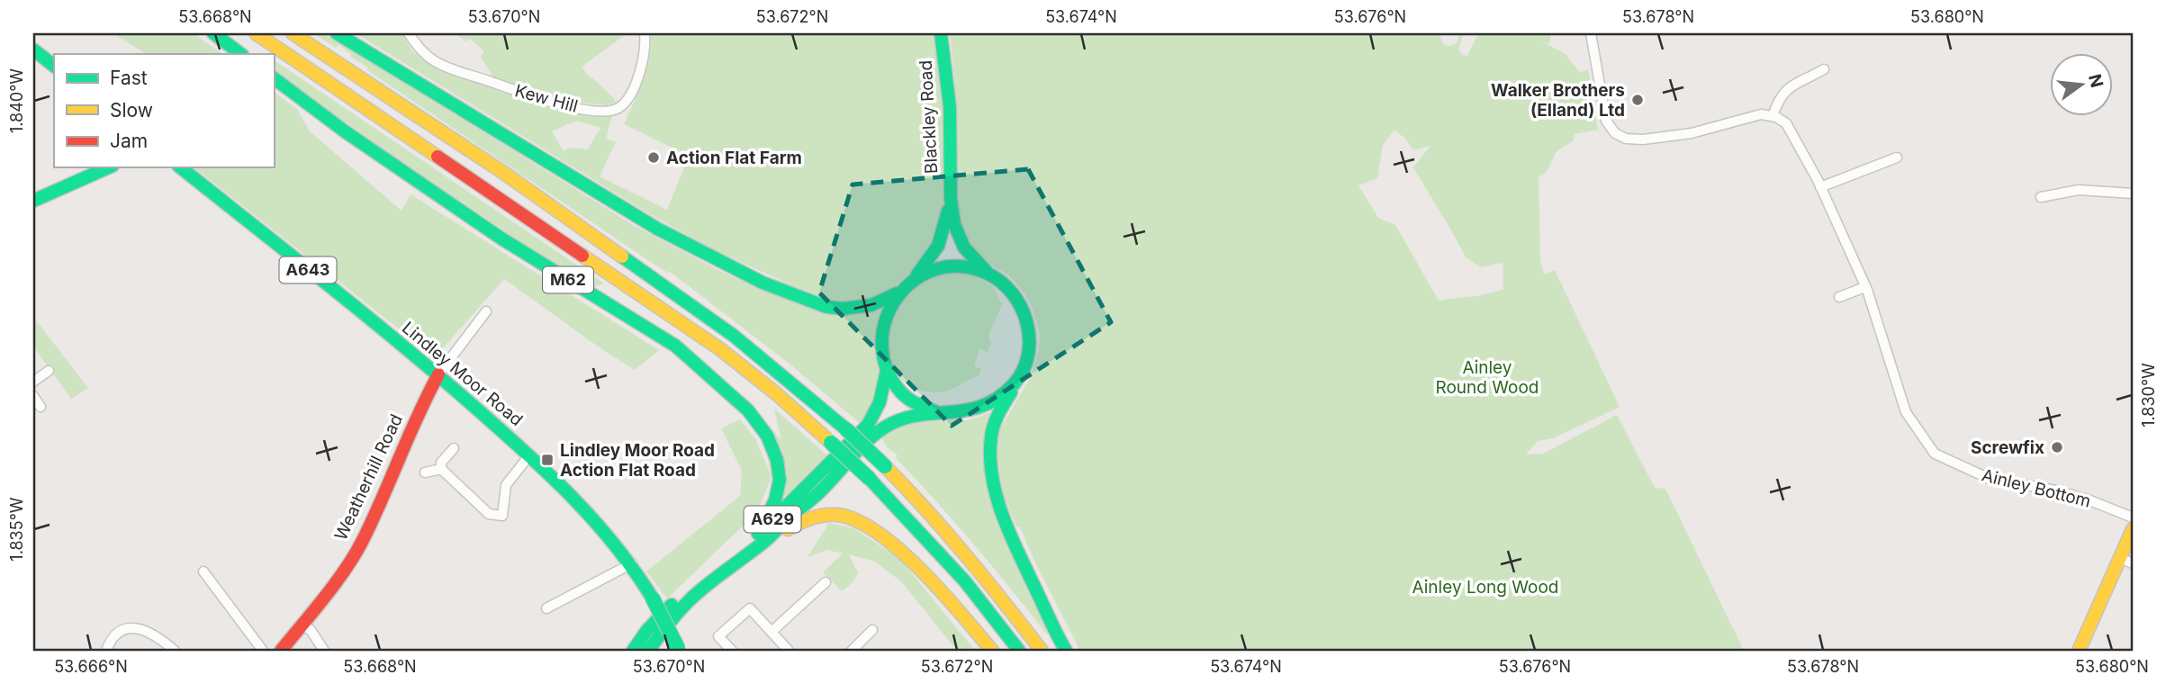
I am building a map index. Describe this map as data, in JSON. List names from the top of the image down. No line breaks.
{"streets":{"main road":["Blackley Road","A643","M62","Lindley Moor Road","Weatherhill Road","A629"],"street":["Kew Hill","Ainley Bottom"]},"crossings":[["Blackley Road","A629"],["M62","A629"],["Lindley Moor Road","Weatherhill Road"]],"parks":["Ainley Round Wood","Ainley Long Wood"],"places":{"other":["Walker Brothers (Elland) Ltd","Action Flat Farm","Screwfix"],"transit":["Lindley Moor Road Action Flat Road"]},"legend":["Fast","Slow","Jam"],"north":"right","coordinates":["53.668°N","53.670°N","53.672°N","53.674°N","53.676°N","53.678°N","53.680°N","1.840°W","1.830°W","1.835°W","53.666°N"]}
